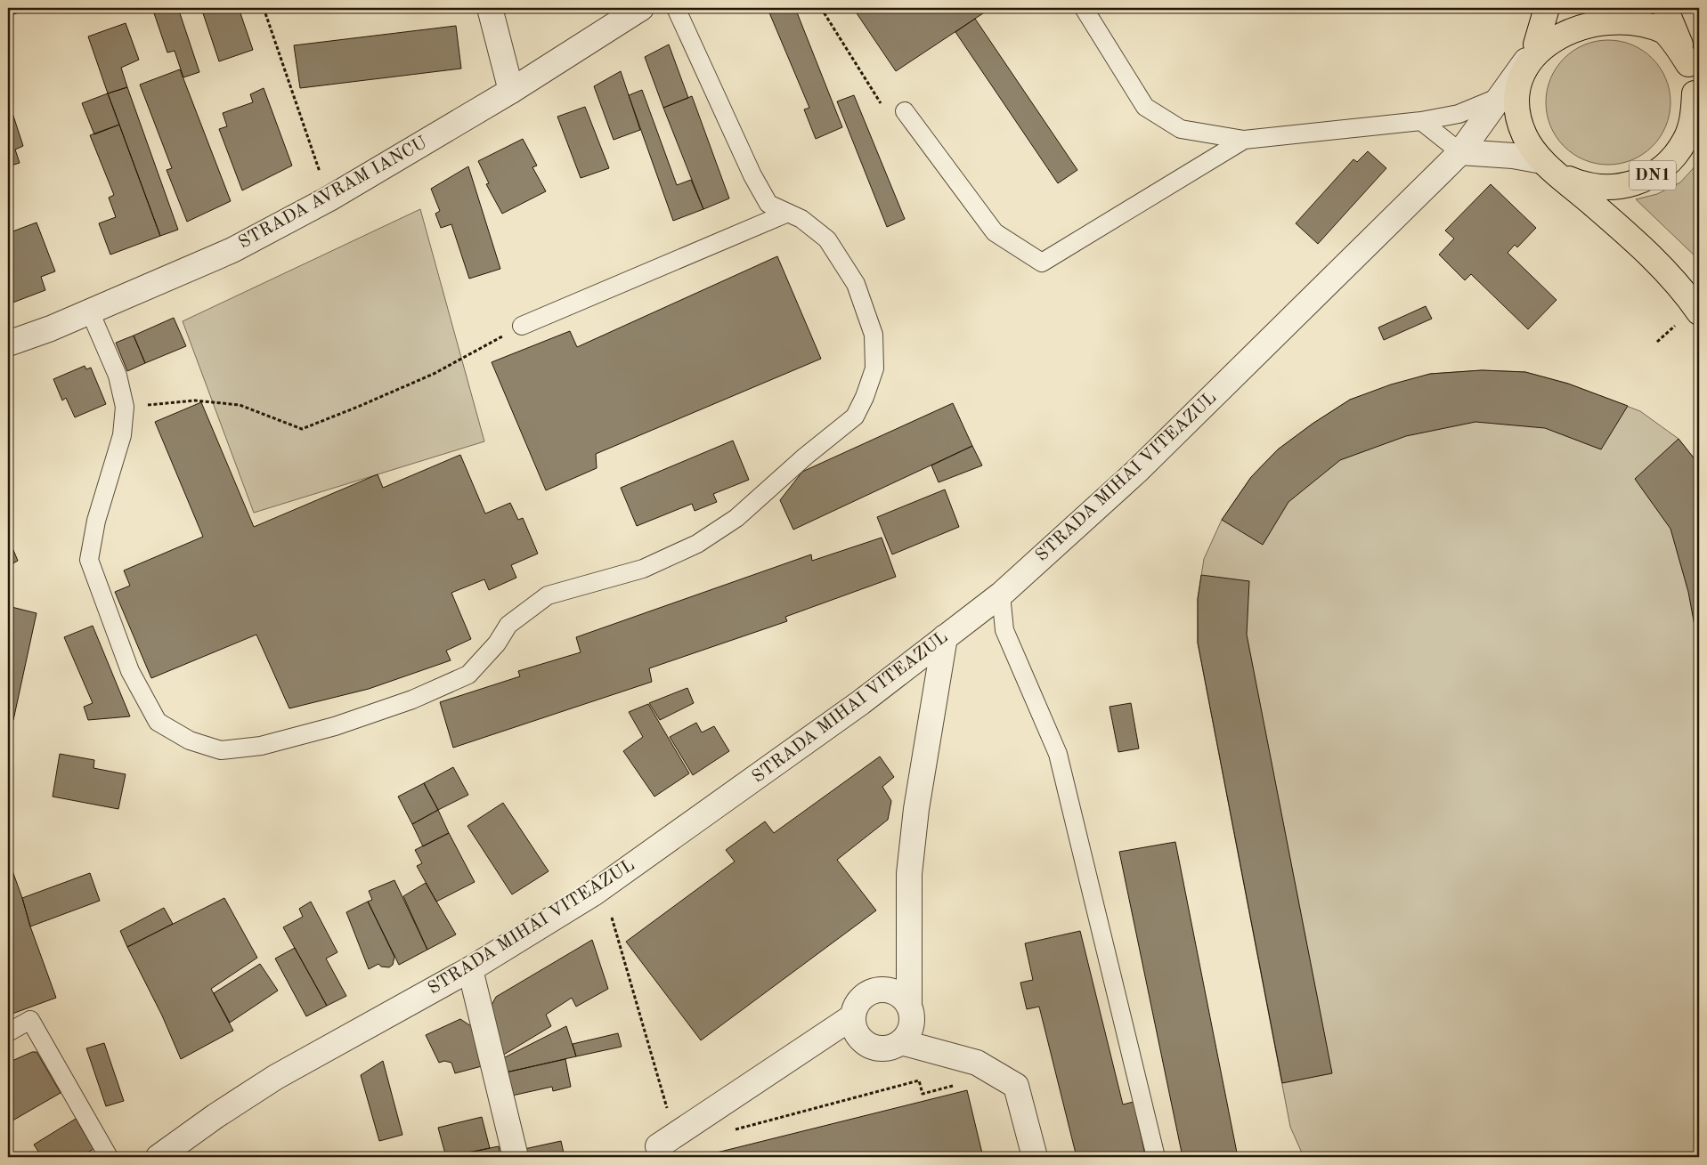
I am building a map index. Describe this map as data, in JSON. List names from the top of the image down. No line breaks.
{"streets":{"main road":["DN1"],"street":["STRADA AVRAM IANCU","STRADA MIHAI VITEAZUL"]},"crossings":[["DN1","STRADA MIHAI VITEAZUL"]]}
